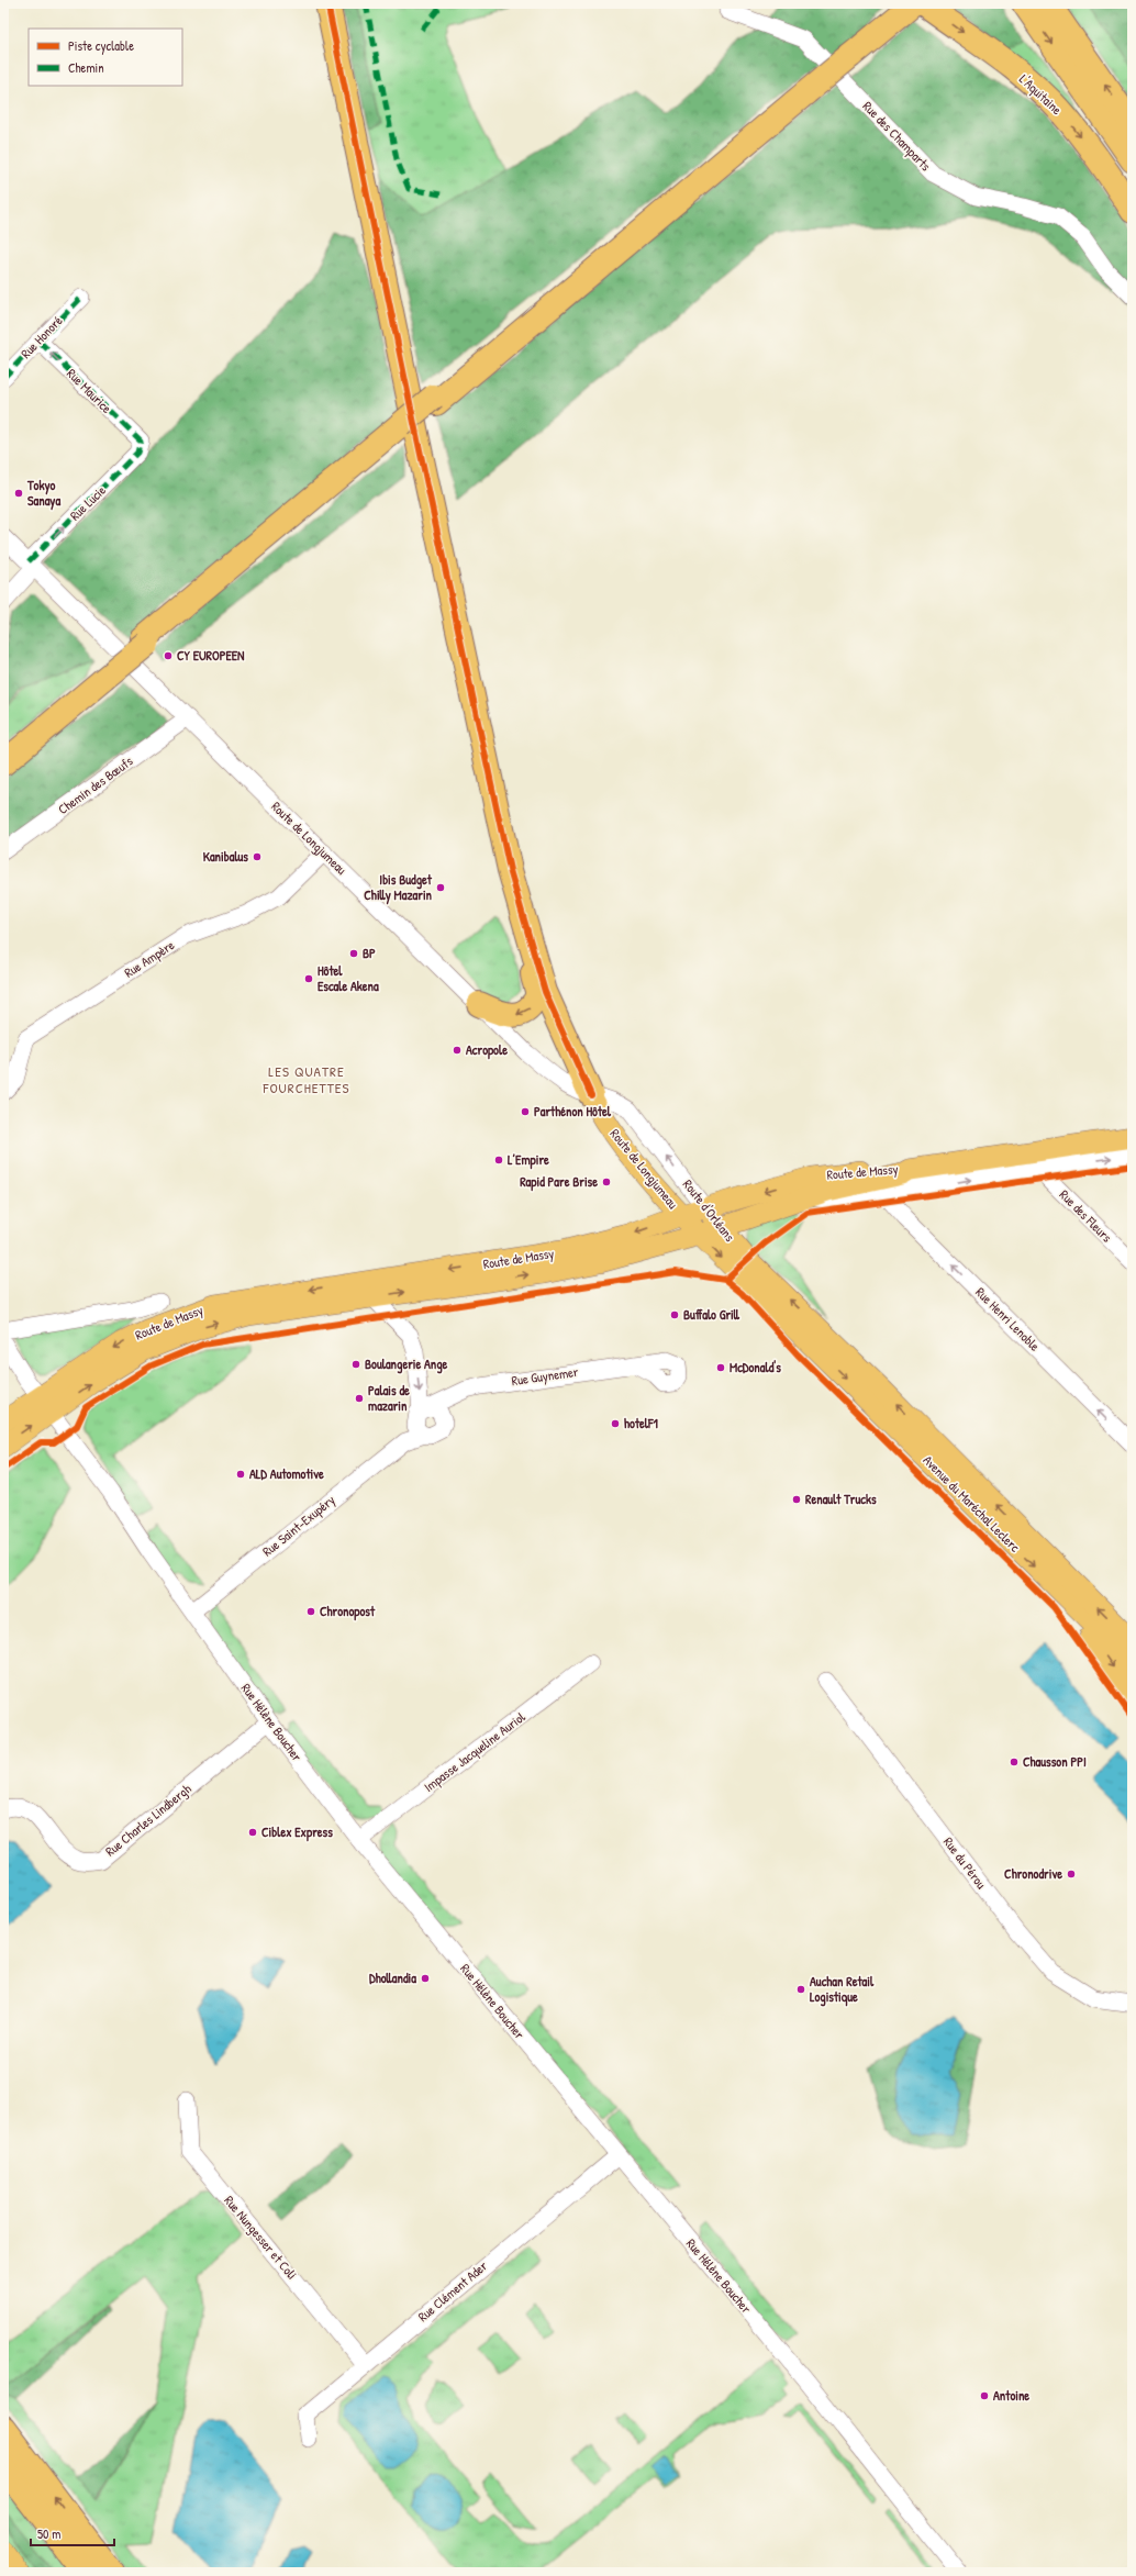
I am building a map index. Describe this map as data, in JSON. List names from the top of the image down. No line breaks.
{"streets":{"highway":["L'Aquitaine"],"main road":["Route de Longjumeau","Route de Massy","Route d'Orléans","Avenue du Maréchal Leclerc"],"street":["Rue des Champarts","Rue Honoré","Rue Maurice","Rue Lucie","Chemin des Bœufs","Rue Ampère","Rue des Fleurs","Rue Henri Lenoble","Rue Guynemer","Rue Saint-Exupéry","Rue Hélène Boucher","Impasse Jacqueline Auriol","Rue Charles Lindbergh","Rue du Pérou","Rue Nungesser et Coli","Rue Clément Ader"]},"crossings":[["Rue Honoré","Rue Maurice"],["Rue Maurice","Rue Lucie"],["Rue Lucie","Route de Longjumeau"],["Chemin des Bœufs","Route de Longjumeau"],["Route de Longjumeau","Rue Ampère"],["Route de Longjumeau","Route de Massy"],["Route de Longjumeau","Route d'Orléans"],["Route de Massy","Route d'Orléans"],["Route de Massy","Rue des Fleurs"],["Route de Massy","Rue Henri Lenoble"],["Route de Massy","Rue Hélène Boucher"],["Route d'Orléans","Avenue du Maréchal Leclerc"],["Rue Guynemer","Rue Saint-Exupéry"],["Rue Saint-Exupéry","Rue Hélène Boucher"],["Rue Hélène Boucher","Impasse Jacqueline Auriol"],["Rue Hélène Boucher","Rue Charles Lindbergh"],["Rue Hélène Boucher","Rue Clément Ader"],["Rue Nungesser et Coli","Rue Clément Ader"]],"one_way":["Rue Maurice","Rue Lucie","Rue Henri Lenoble"],"districts":["LES QUATRE FOURCHETTES"],"places":["Tokyo Sanaya","CY EUROPEEN","Kanibalus","Ibis Budget Chilly Mazarin","BP","Hôtel Escale Akena","Acropole","Parthénon Hôtel","L’Empire","Rapid Pare Brise","Buffalo Grill","Boulangerie Ange","McDonald's","Palais de mazarin","hotelF1","ALD Automotive","Renault Trucks","Chronopost","Chausson PPI","Ciblex Express","Chronodrive","Dhollandia","Auchan Retail Logistique","Antoine"],"legend":["Piste cyclable","Chemin"],"scale_bar":"50 m"}
